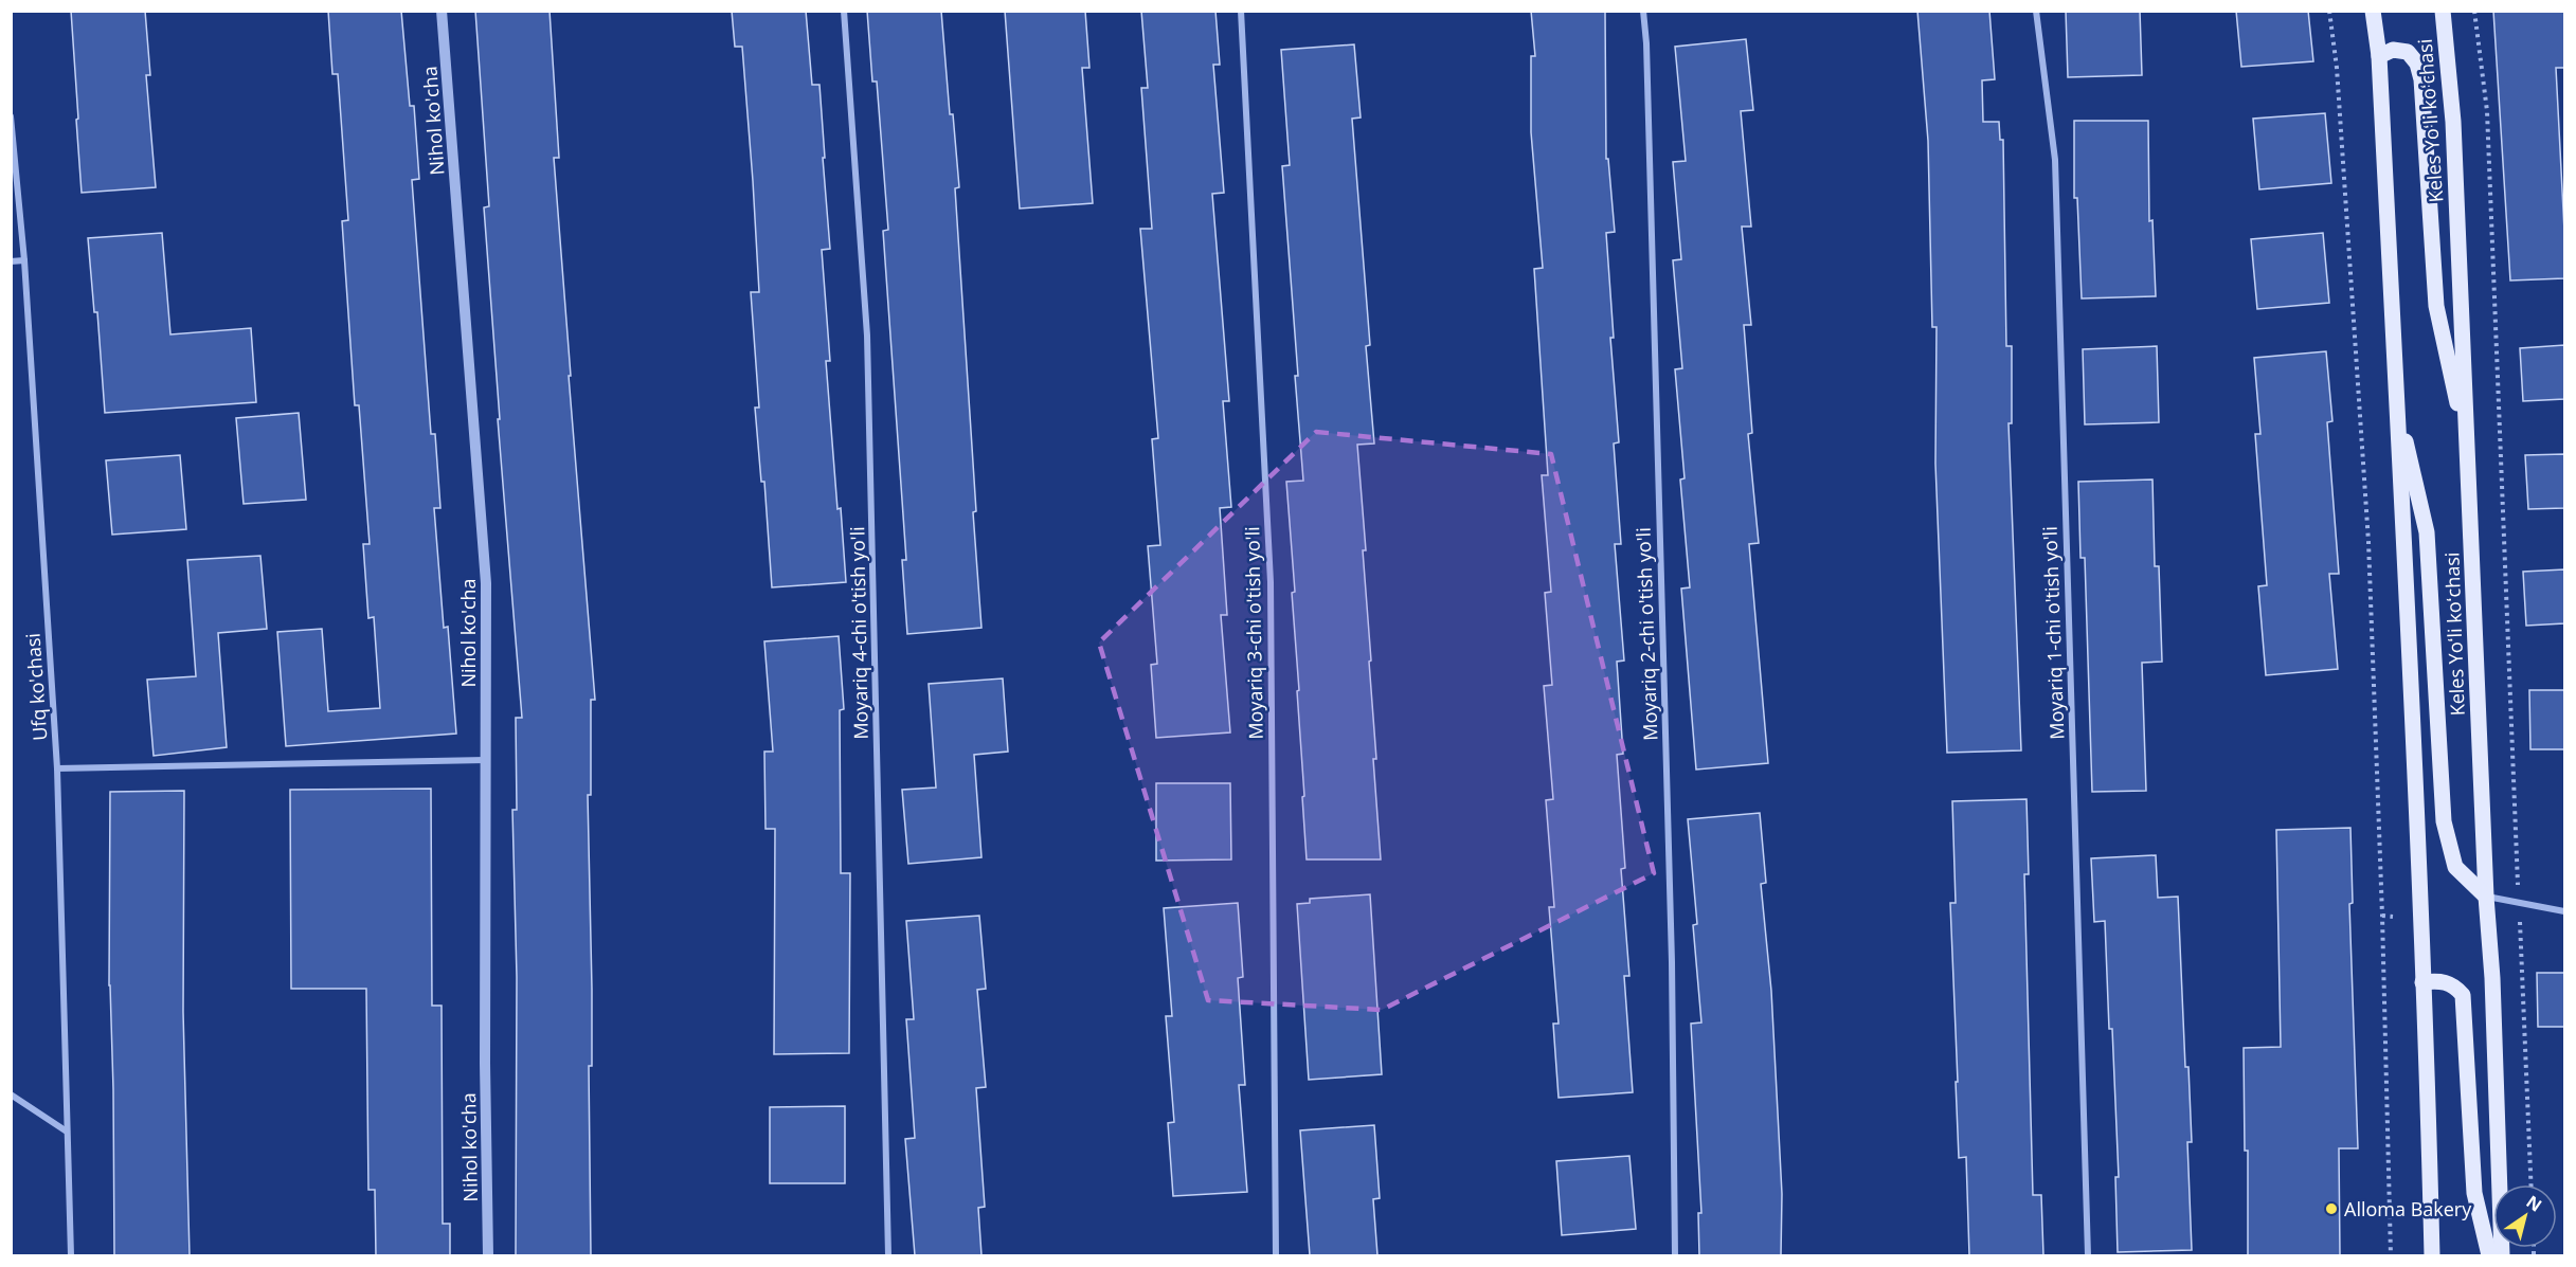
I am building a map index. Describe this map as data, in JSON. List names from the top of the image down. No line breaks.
{"streets":{"main road":["Keles Yoʻli koʻchasi"],"street":["Nihol ko'cha","Moyariq 4-chi o'tish yo'li","Moyariq 3-chi o'tish yo'li","Moyariq 1-chi o'tish yo'li","Moyariq 2-chi o'tish yo'li","Ufq ko'chasi"]},"places":["Alloma Bakery"],"north":"top right"}
